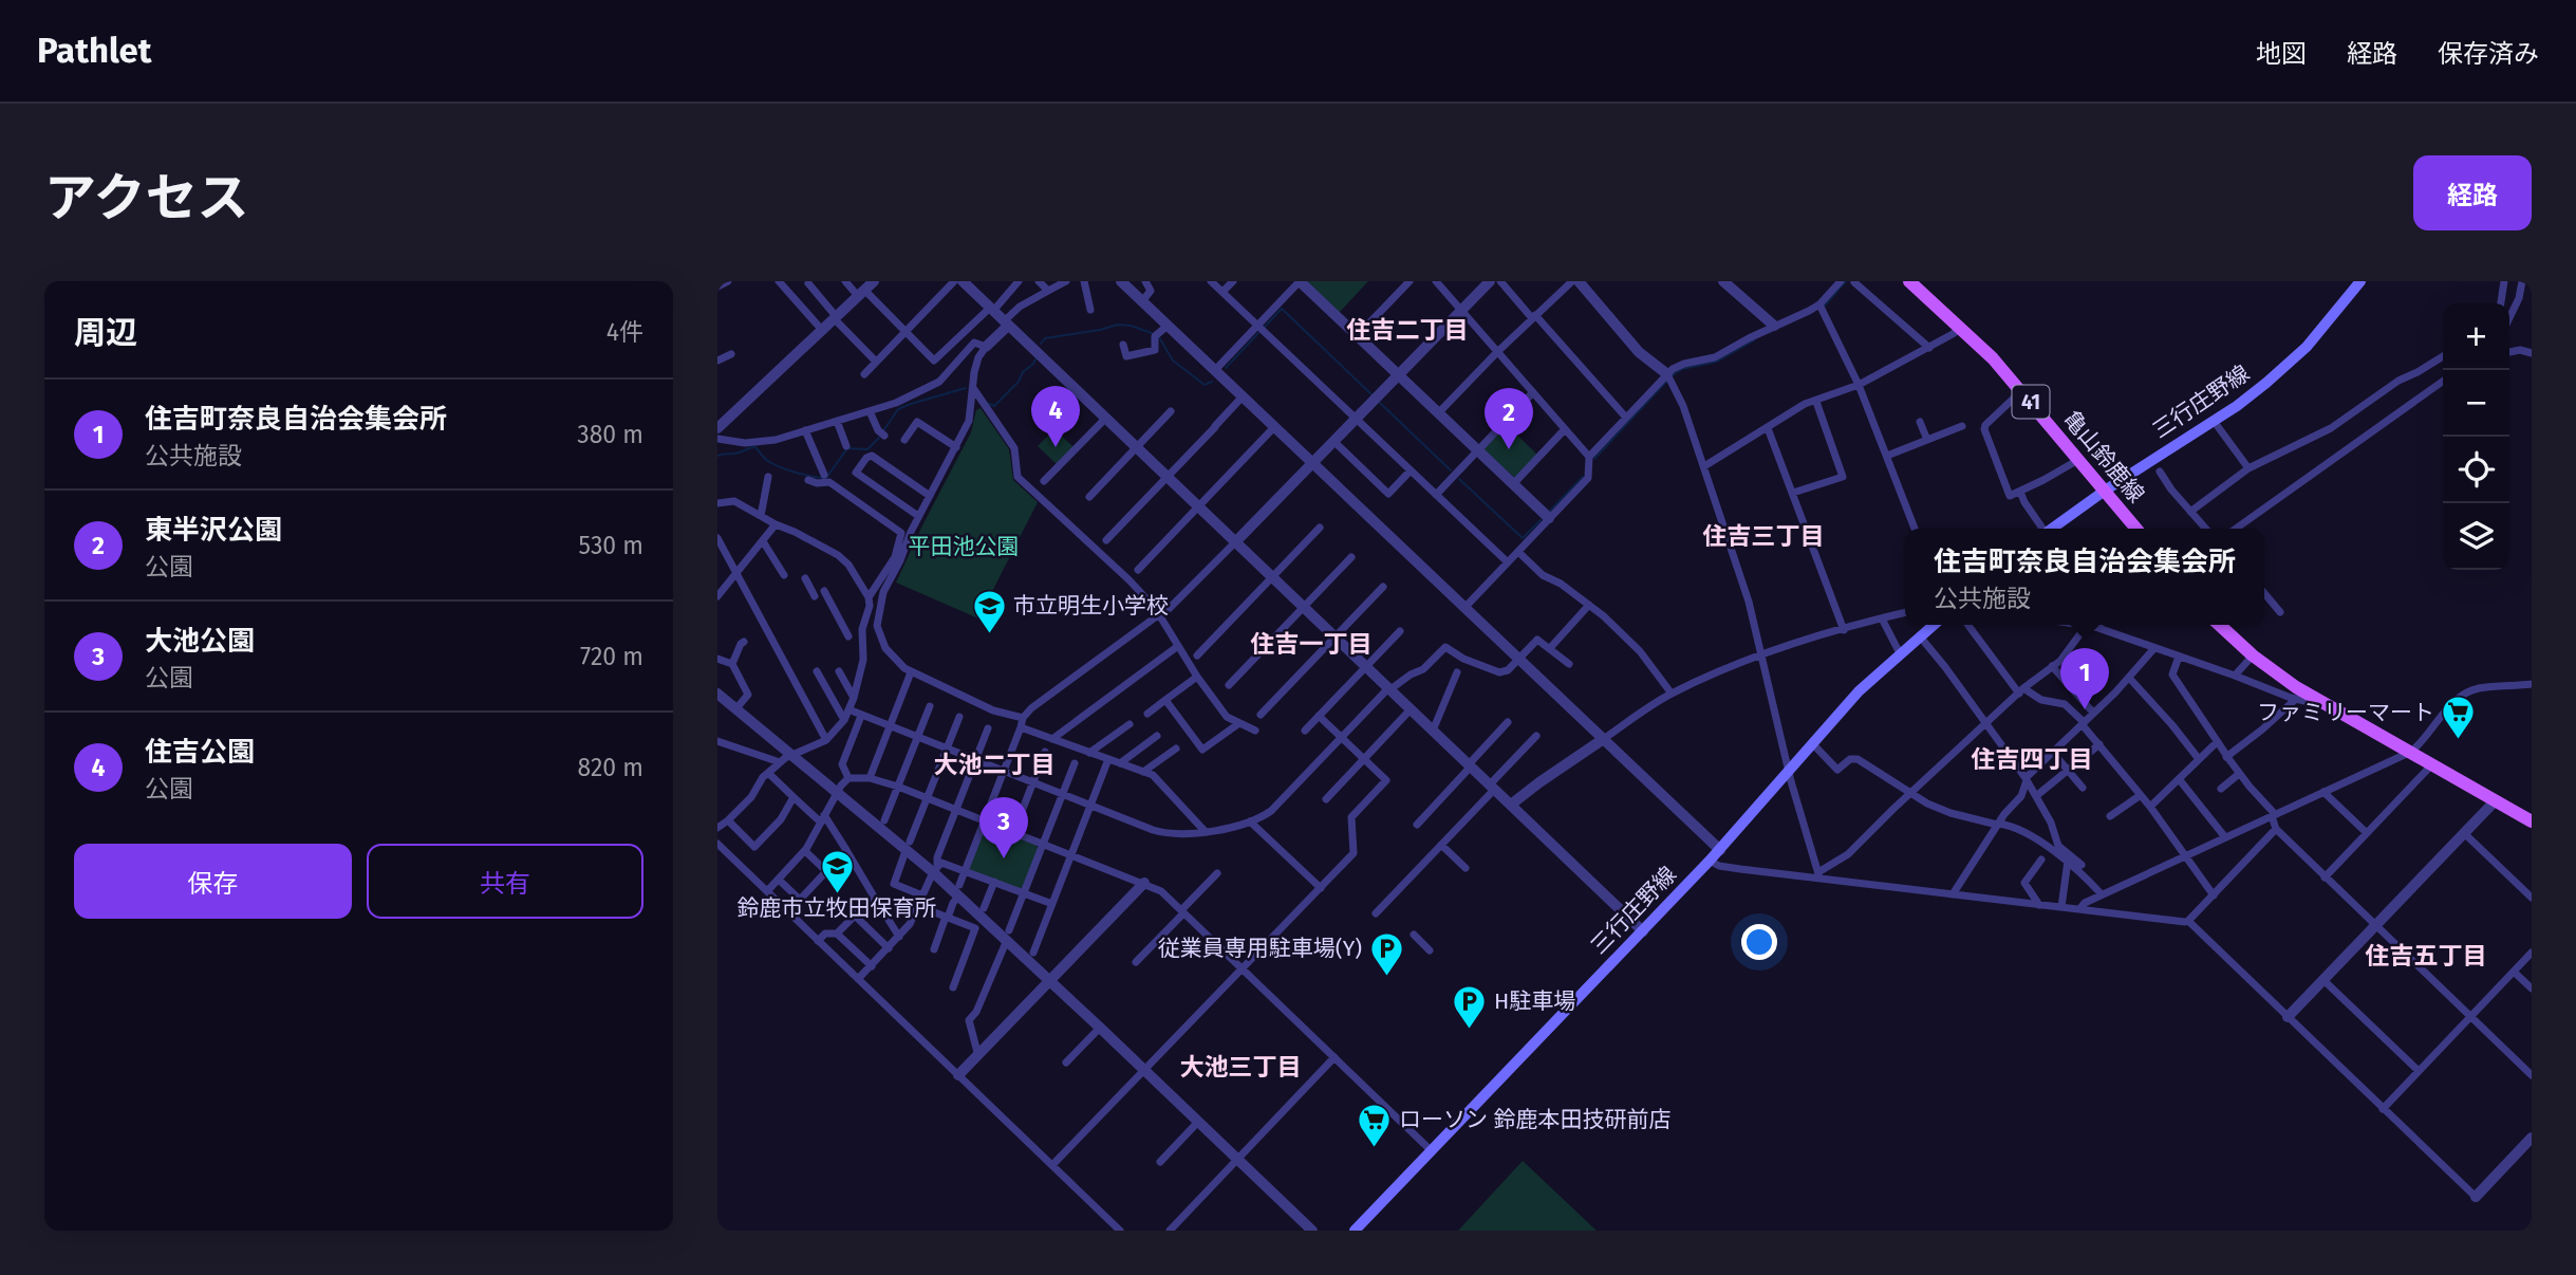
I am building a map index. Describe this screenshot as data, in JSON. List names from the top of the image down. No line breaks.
{"streets":{"main road":["41","三行庄野線","亀山鈴鹿線"]},"crossings":[["三行庄野線","亀山鈴鹿線"]],"districts":["住吉二丁目","住吉三丁目","住吉一丁目","住吉四丁目","大池二丁目","住吉五丁目","大池三丁目"],"parks":["平田池公園"],"places":{"school or university":["市立明生小学校","鈴鹿市立牧田保育所"],"supermarket":["ファミリーマート","ローソン 鈴鹿本田技研前店"],"parking":["従業員専用駐車場(Y)","H駐車場"]},"page":{"header":"Pathlet","nav":["地図","経路","保存済み"],"title":"アクセス","buttons":["経路",["保存","共有"]],"heading":["周辺","4件"],"map_buttons":["+","−"],"list":[{"mark":"1","name":"住吉町奈良自治会集会所","note":"公共施設","value":"380 m"},{"mark":"2","name":"東半沢公園","note":"公園","value":"530 m"},{"mark":"3","name":"大池公園","note":"公園","value":"720 m"},{"mark":"4","name":"住吉公園","note":"公園","value":"820 m"}],"pins":["4","2","1","3"],"popup":["住吉町奈良自治会集会所","公共施設"]}}
